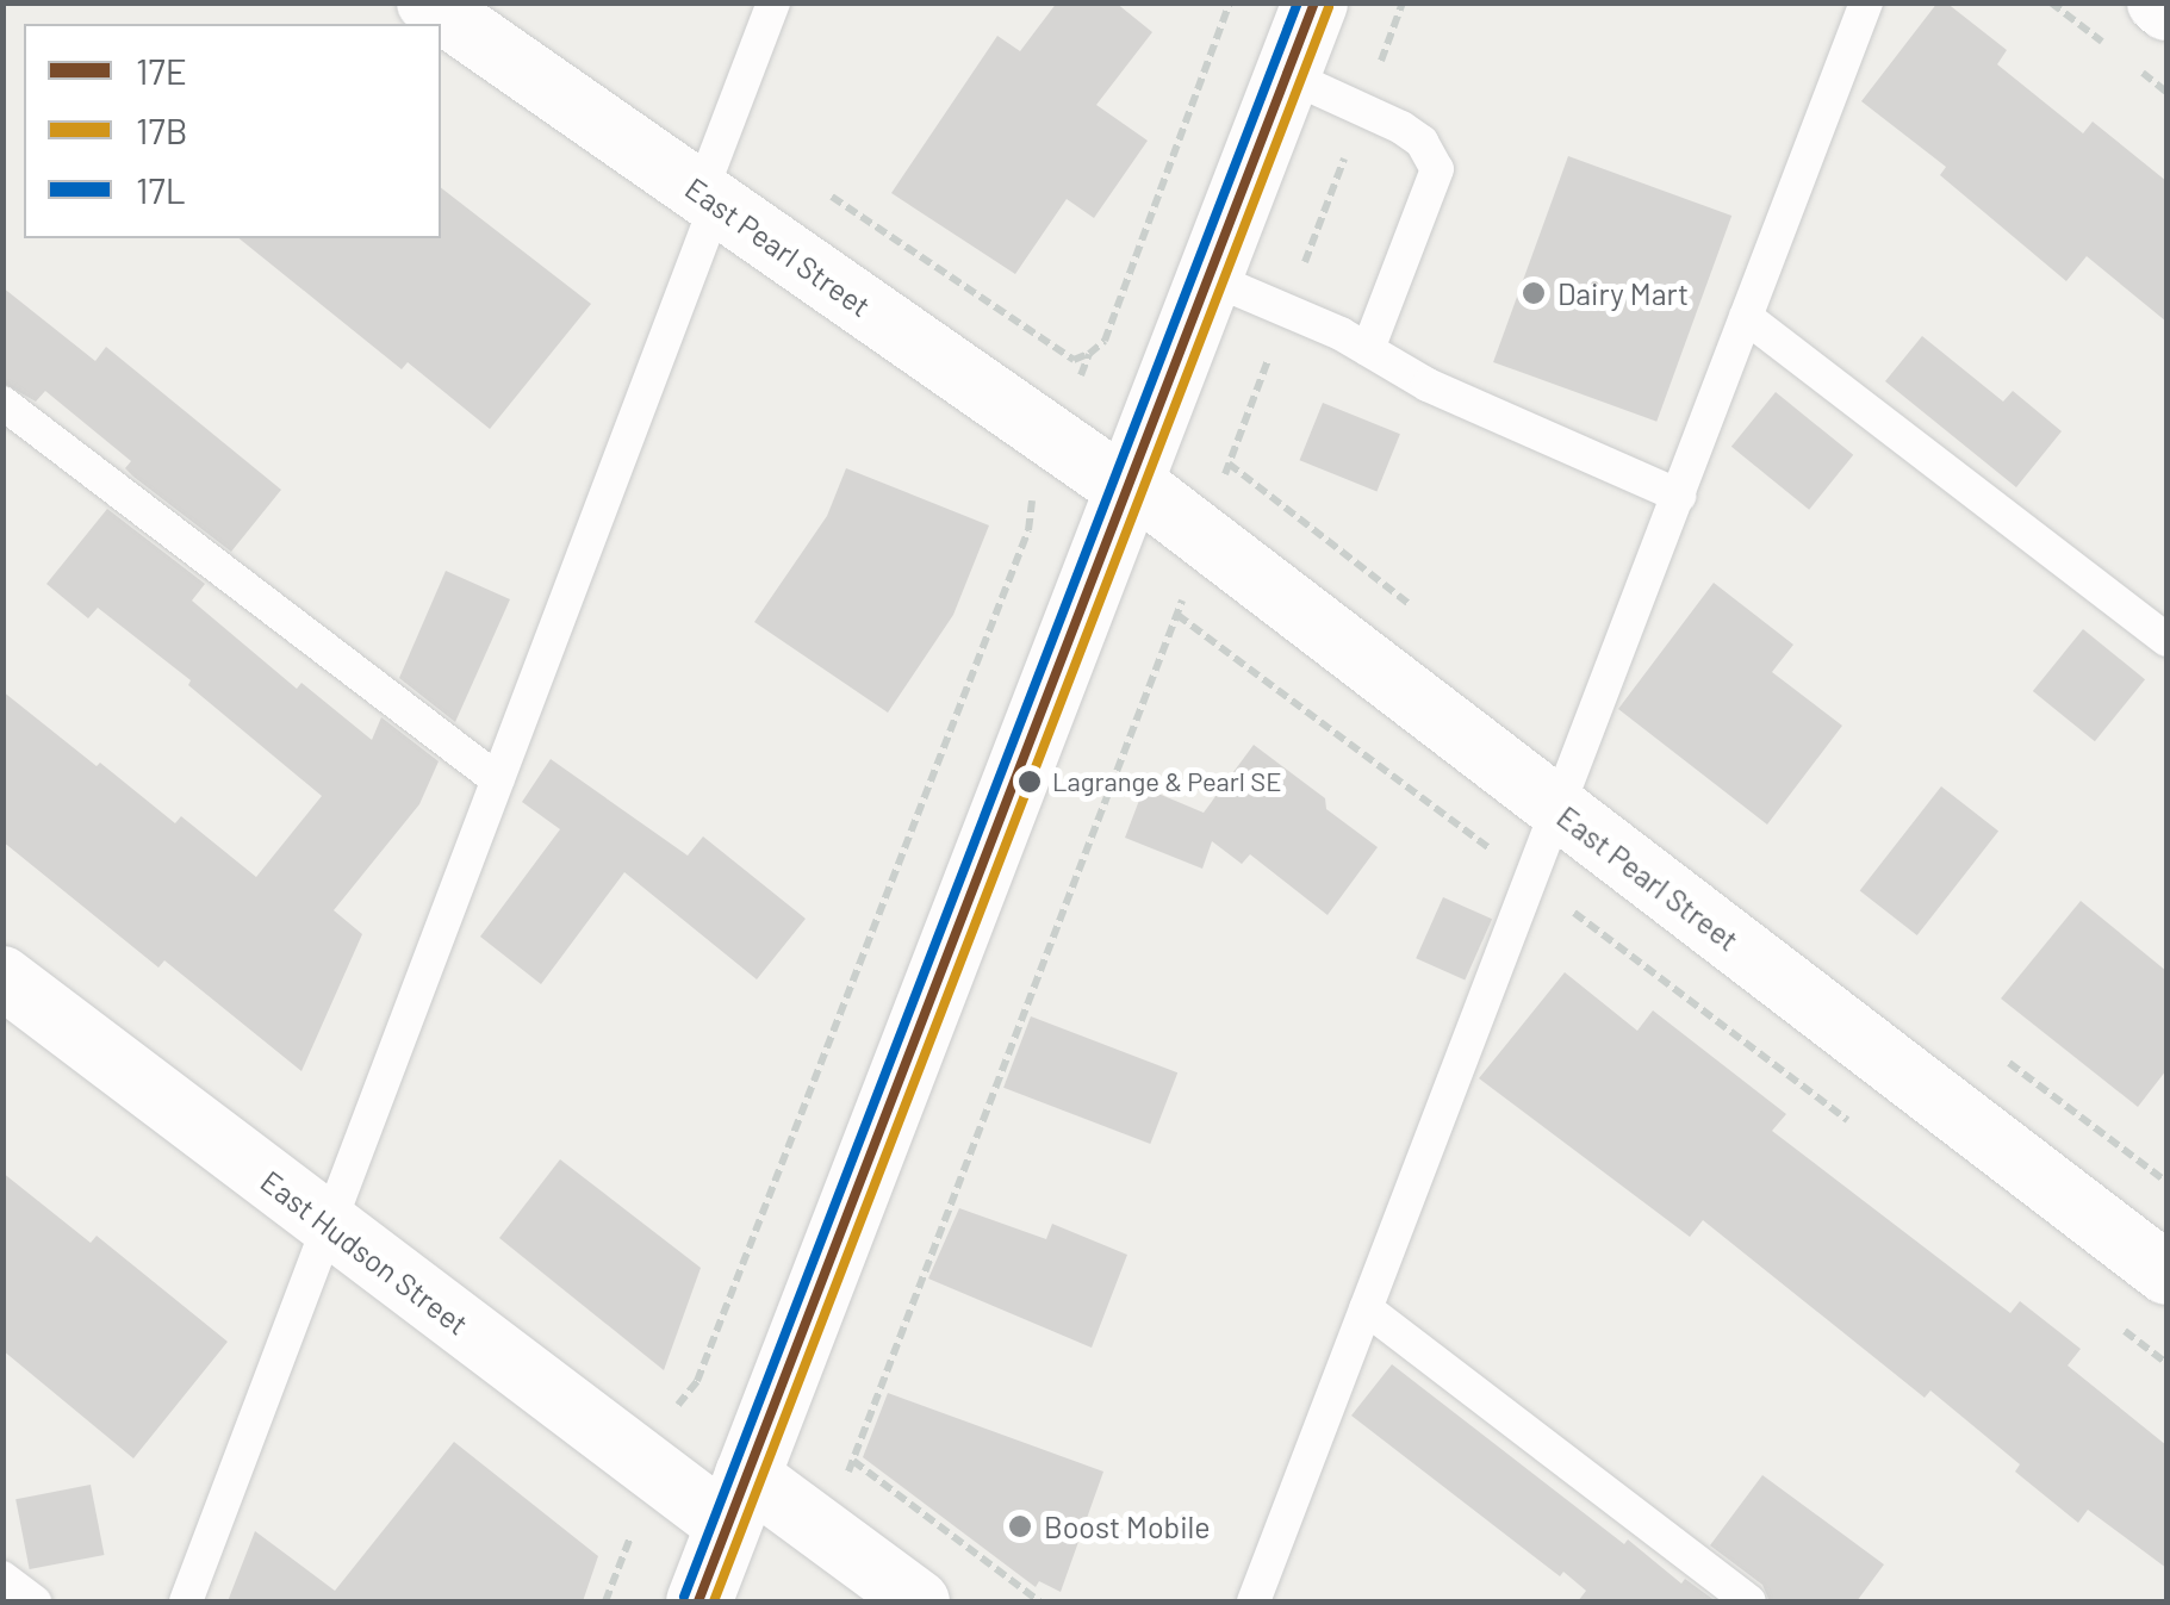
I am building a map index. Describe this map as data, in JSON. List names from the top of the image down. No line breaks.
{"streets":{"street":["East Pearl Street","East Hudson Street"]},"places":["Dairy Mart","Lagrange & Pearl SE","Boost Mobile"],"lines":["transit line 17E","transit line 17L","transit line 17B"],"legend":["17E","17B","17L"]}
